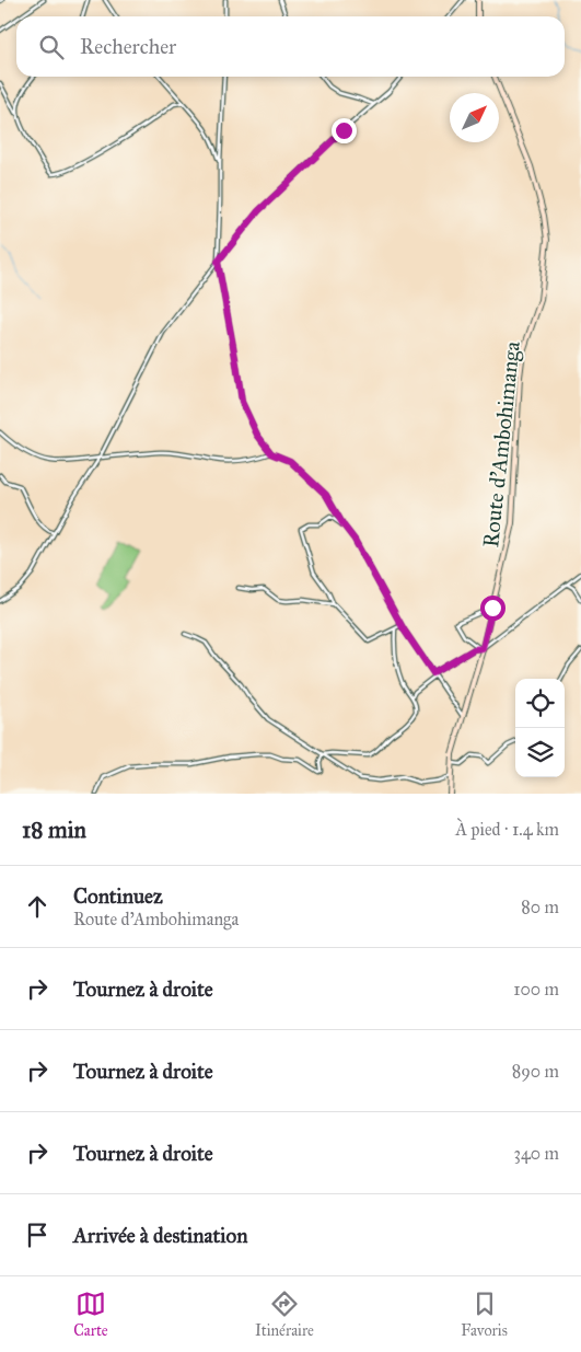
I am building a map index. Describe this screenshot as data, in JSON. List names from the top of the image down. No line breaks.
{"streets":{"street":["Route d'Ambohimanga"]},"north":"top right","page":{"search":"Rechercher","heading":["18 min","À pied · 1.4 km"],"list":[["Continuez","Route d'Ambohimanga","80 m"],["Tournez à droite","100 m"],["Tournez à droite","890 m"],["Tournez à droite","340 m"],"Arrivée à destination"],"nav":["Carte","Itinéraire","Favoris"]}}
